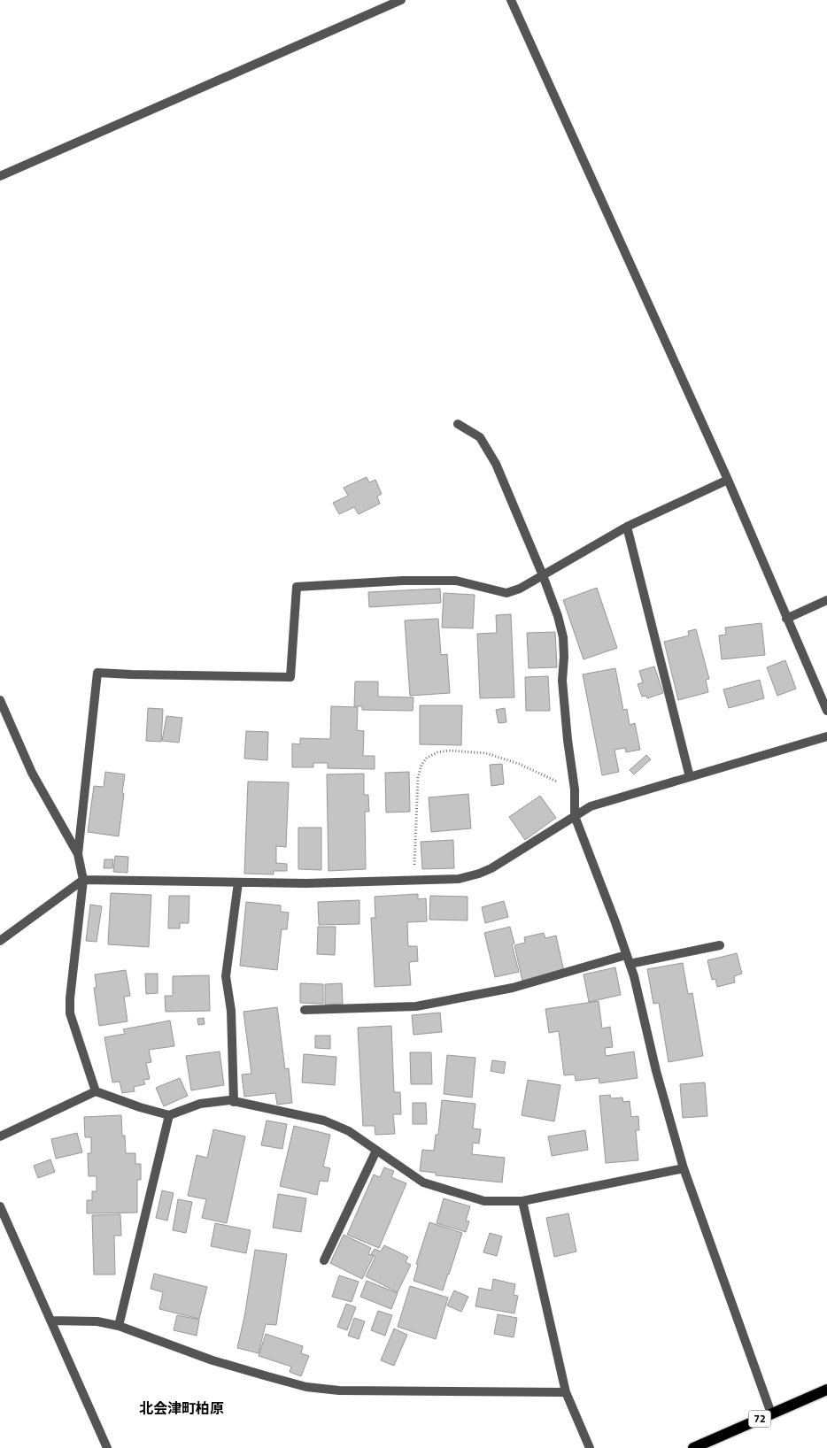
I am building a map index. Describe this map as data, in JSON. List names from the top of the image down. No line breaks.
{"streets":{"main road":["72"]},"districts":["北会津町柏原"]}
